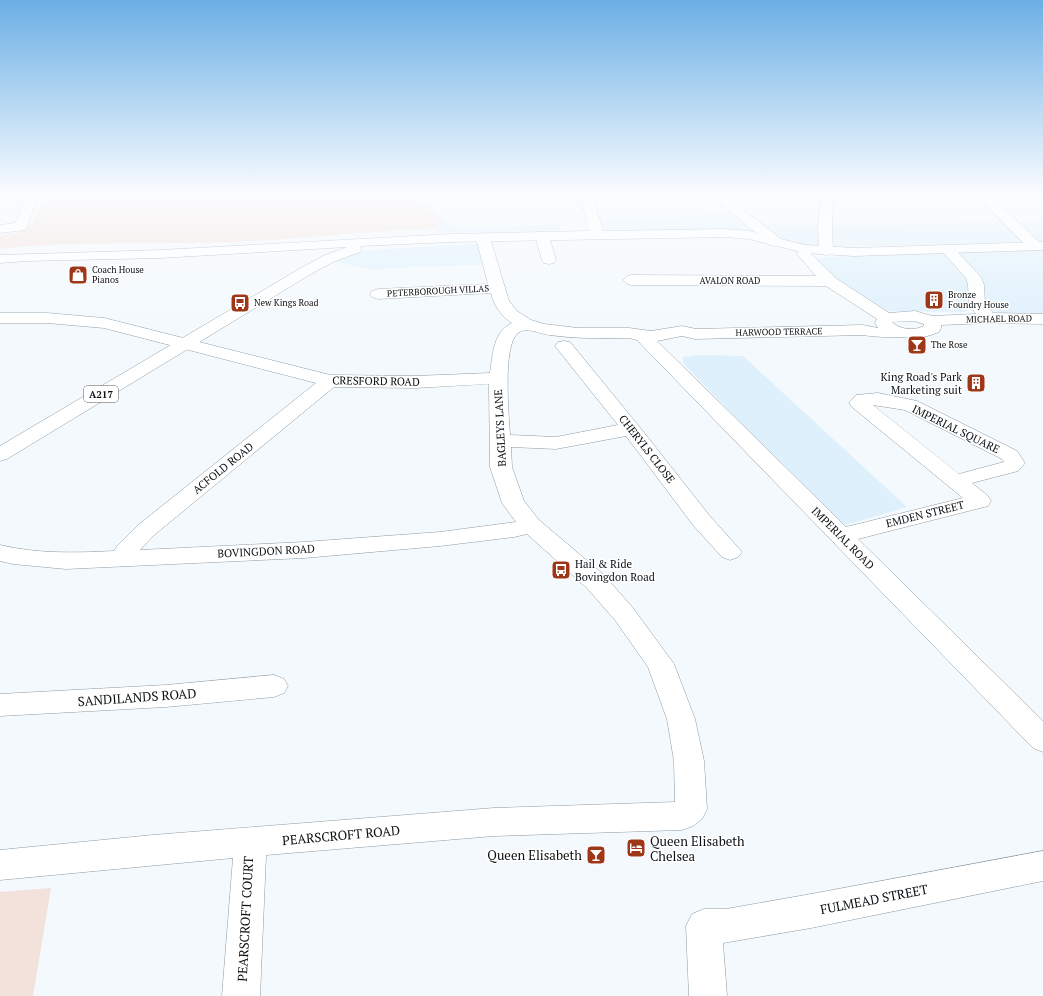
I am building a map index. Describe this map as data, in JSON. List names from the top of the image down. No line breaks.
{"streets":{"street":["AVALON ROAD","PETERBOROUGH VILLAS","MICHAEL ROAD","HARWOOD TERRACE","CRESFORD ROAD","A217","BAGLEYS LANE","IMPERIAL SQUARE","CHERYLS CLOSE","ACFOLD ROAD","EMDEN STREET","IMPERIAL ROAD","BOVINGDON ROAD","SANDILANDS ROAD","PEARSCROFT ROAD","FULMEAD STREET","PEARSCROFT COURT"]},"crossings":[["MICHAEL ROAD","HARWOOD TERRACE"],["HARWOOD TERRACE","BAGLEYS LANE"],["HARWOOD TERRACE","IMPERIAL ROAD"],["CRESFORD ROAD","A217"],["CRESFORD ROAD","BAGLEYS LANE"],["CRESFORD ROAD","ACFOLD ROAD"],["BAGLEYS LANE","BOVINGDON ROAD"],["BAGLEYS LANE","PEARSCROFT ROAD"],["IMPERIAL SQUARE","EMDEN STREET"],["ACFOLD ROAD","BOVINGDON ROAD"],["EMDEN STREET","IMPERIAL ROAD"],["PEARSCROFT ROAD","PEARSCROFT COURT"]],"places":{"shop":["Coach House Pianos"],"building":["Bronze Foundry House","King Road's Park Marketing suit"],"bus stop":["New Kings Road","Hail & Ride Bovingdon Road"],"bar":["The Rose","Queen Elisabeth"],"hotel":["Queen Elisabeth Chelsea"]}}
